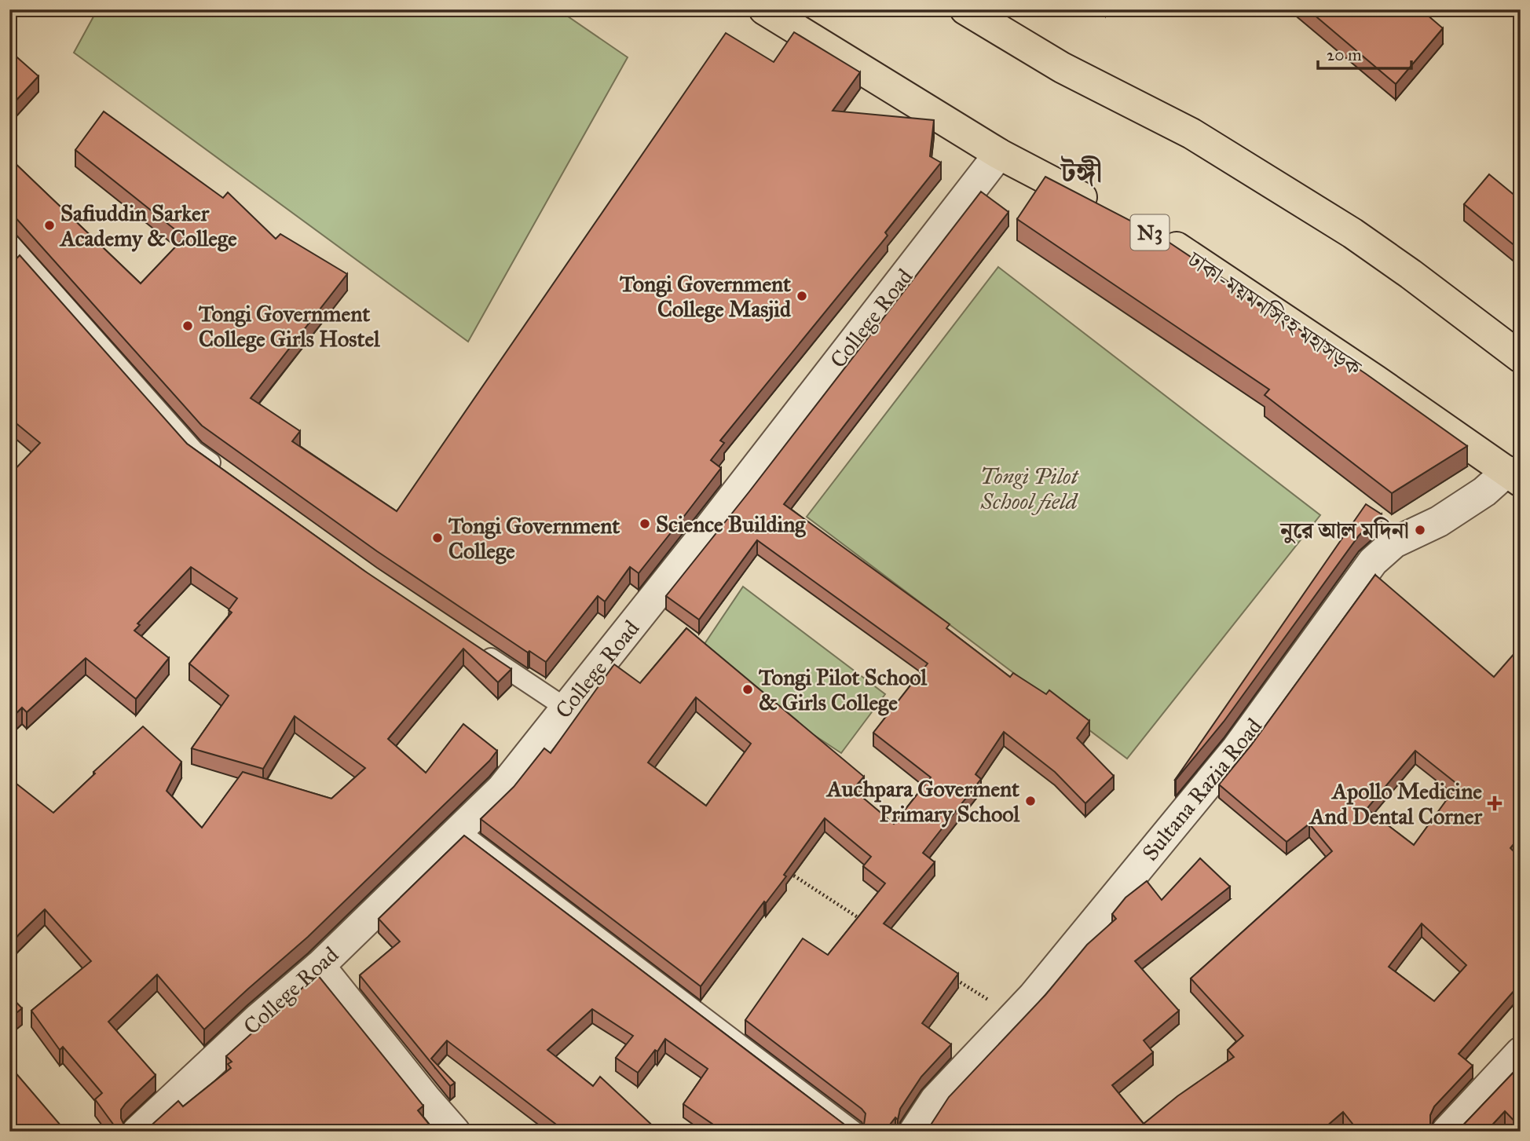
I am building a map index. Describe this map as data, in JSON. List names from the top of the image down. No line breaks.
{"streets":{"highway":["N3","ঢাকা-ময়মনসিংহ মহাসড়ক"],"street":["College Road","Sultana Razia Road"]},"crossings":[["N3","College Road"],["ঢাকা-ময়মনসিংহ মহাসড়ক","Sultana Razia Road"]],"districts":["টঙ্গী"],"parks":["Tongi Pilot School field"],"places":{"other":["Safiuddin Sarker Academy & College","Tongi Government College Masjid","Tongi Government College Girls Hostel","Science Building","নুরে আল মদিনা","Tongi Government College","Tongi Pilot School & Girls College","Auchpara Goverment Primary School"],"health":["Apollo Medicine And Dental Corner"]},"scale_bar":"20 m"}
